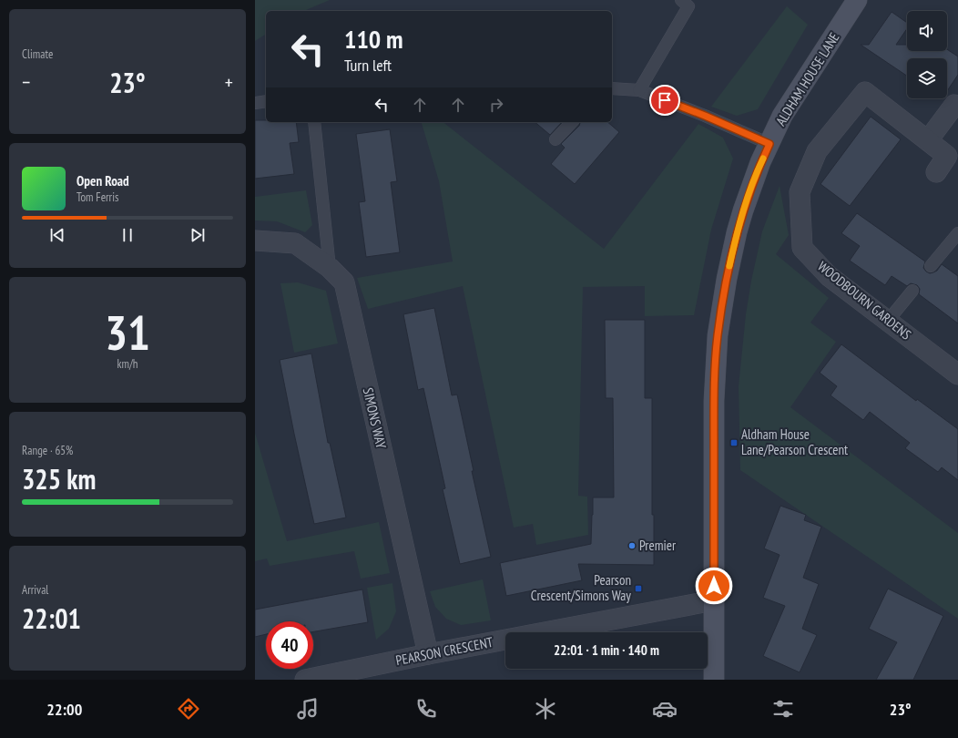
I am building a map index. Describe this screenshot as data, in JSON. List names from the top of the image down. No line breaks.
{"streets":{"street":["ALDHAM HOUSE LANE","WOODBOURN GARDENS","SIMONS WAY","PEARSON CRESCENT"]},"crossings":[["ALDHAM HOUSE LANE","PEARSON CRESCENT"],["SIMONS WAY","PEARSON CRESCENT"]],"places":{"transit":["Aldham House Lane/Pearson Crescent","Pearson Crescent/Simons Way"],"other":["Premier"]},"page":{"tile":["Climate",["31","km/h"],["Range · 65%","325 km"],["Arrival","22:01"]],"turn":["110 m","Turn left"],"heat":["−","23°","+"],"song":["Open Road","Tom Ferris"],"limit":"40","trip":"22:01 · 1 min · 140 m","tabs":["22:00","23°"]}}
